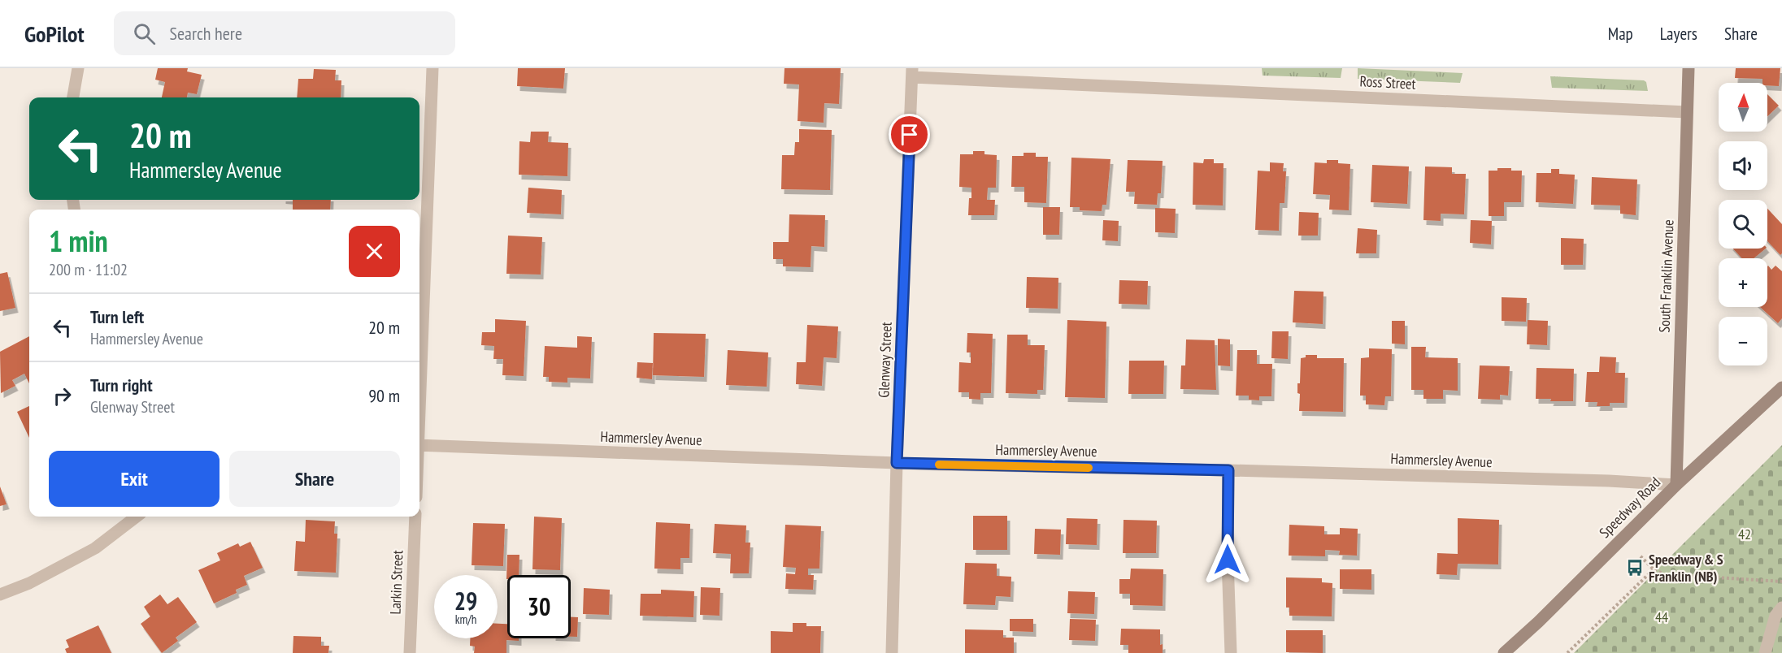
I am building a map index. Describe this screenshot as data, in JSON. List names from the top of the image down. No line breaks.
{"streets":{"street":["Ross Street","South Franklin Avenue","Glenway Street","Hammersley Avenue","Speedway Road","Larkin Street"]},"crossings":[["Ross Street","South Franklin Avenue"],["Ross Street","Glenway Street"],["South Franklin Avenue","Hammersley Avenue"],["South Franklin Avenue","Speedway Road"],["Glenway Street","Hammersley Avenue"],["Hammersley Avenue","Speedway Road"]],"parks":["42","44"],"places":{"bus stop":["Speedway & S Franklin (NB)"]},"north":"top","page":{"header":"GoPilot","search":"Search here","nav":["Map","Layers","Share"],"map_buttons":["+","−"],"turn":["20 m","Hammersley Avenue"],"heading":["1 min","200 m · 11:02"],"list":[{"name":"Turn left","note":"Hammersley Avenue","value":"20 m"},{"name":"Turn right","note":"Glenway Street","value":"90 m"}],"buttons":["Exit","Share"],"speed":"29 km/h","limit":"30"}}
